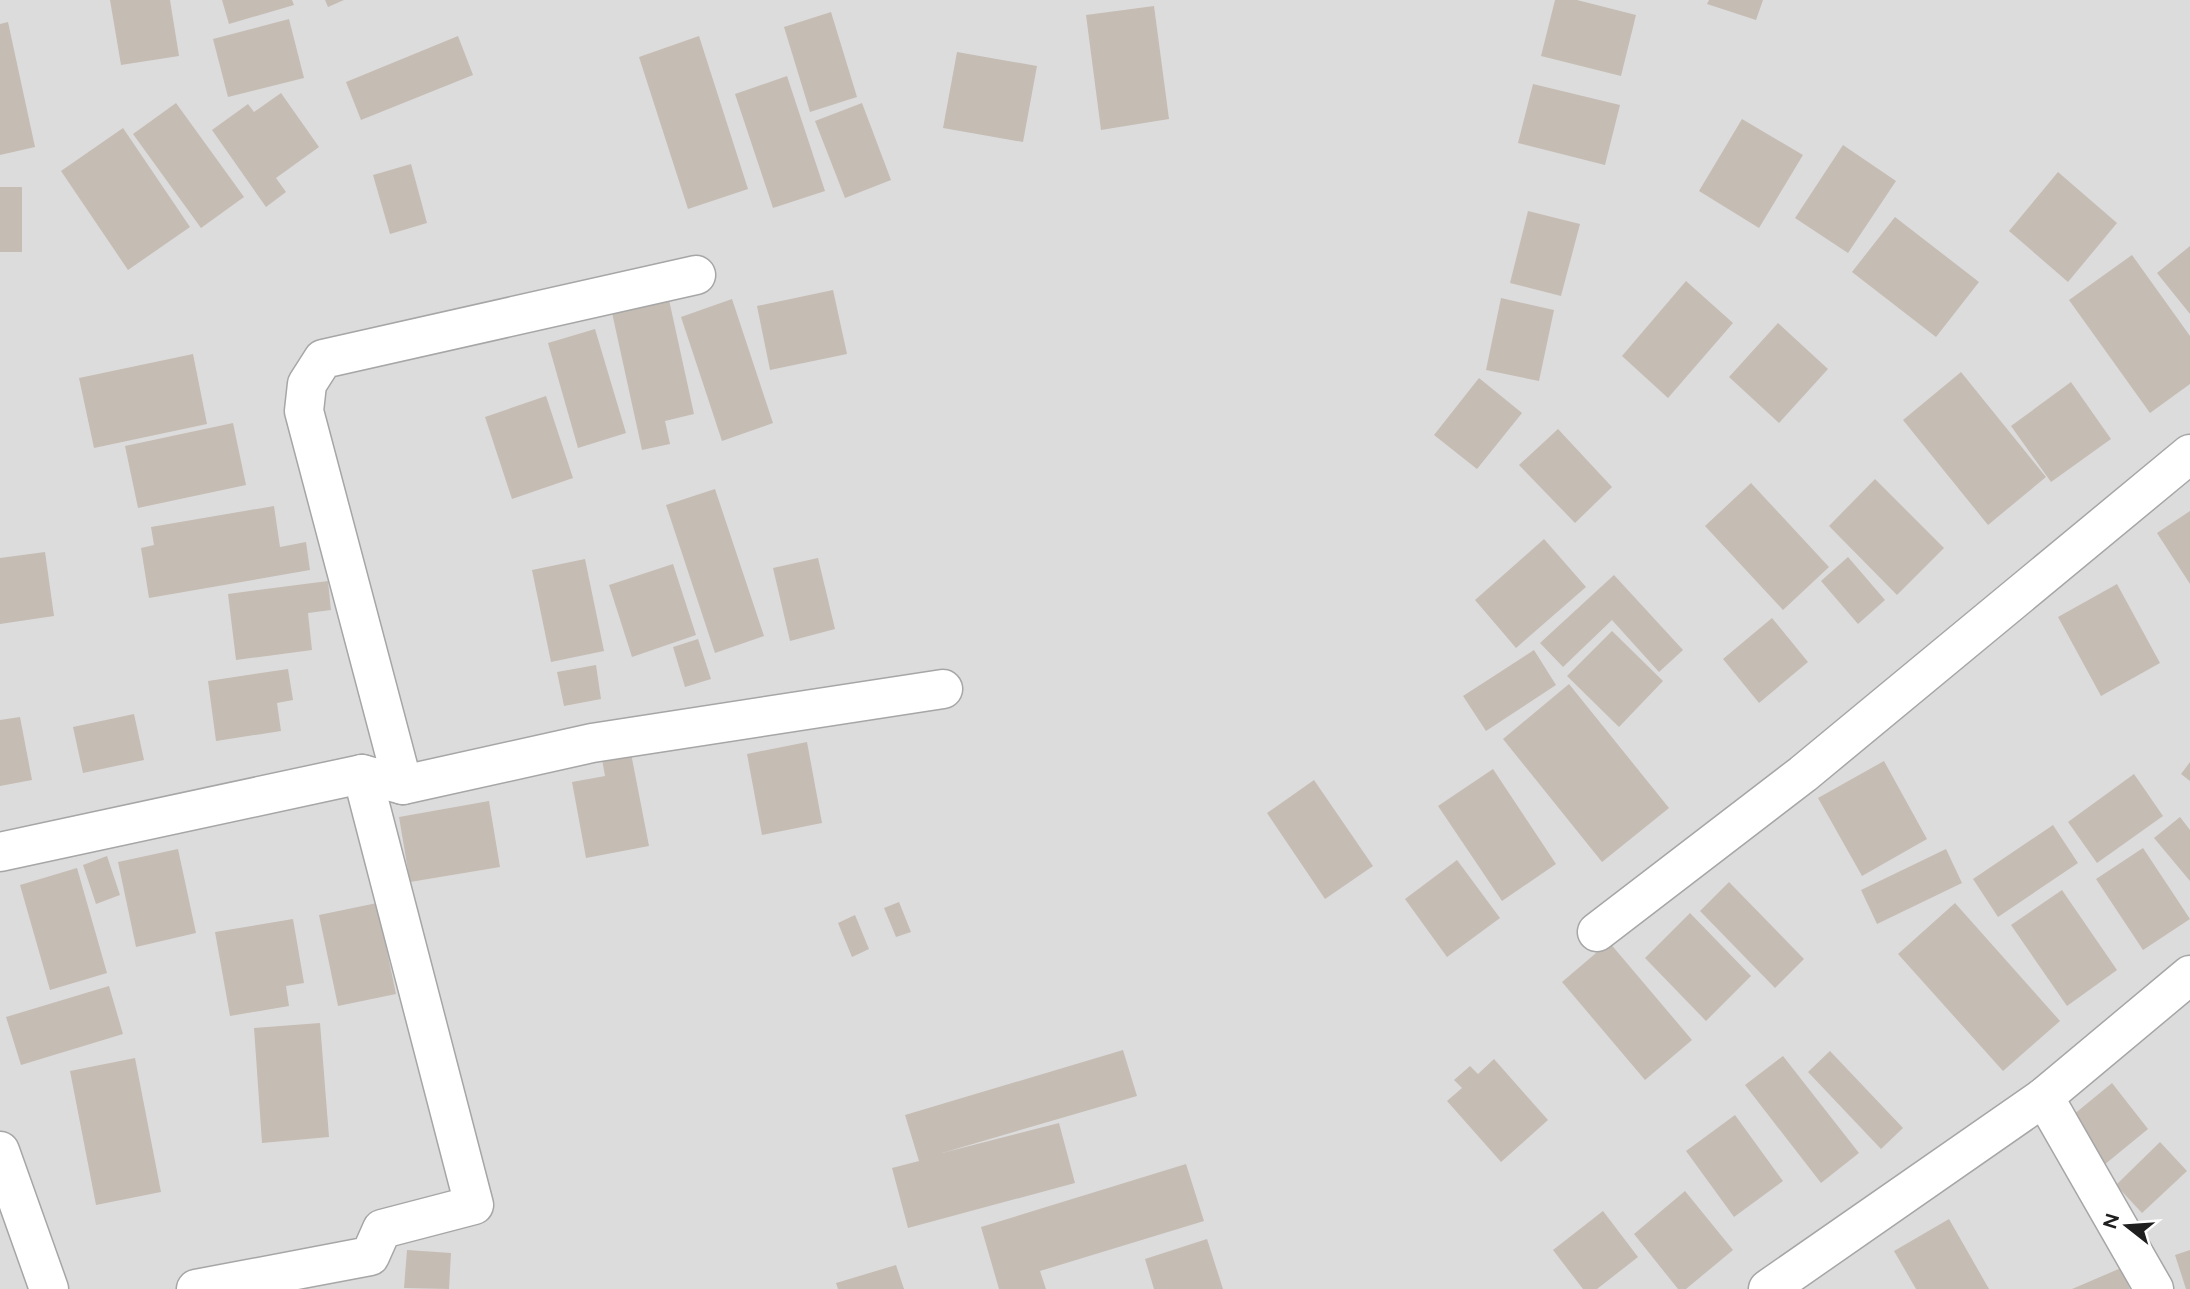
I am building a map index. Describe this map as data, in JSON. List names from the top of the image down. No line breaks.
{"north":"left"}
